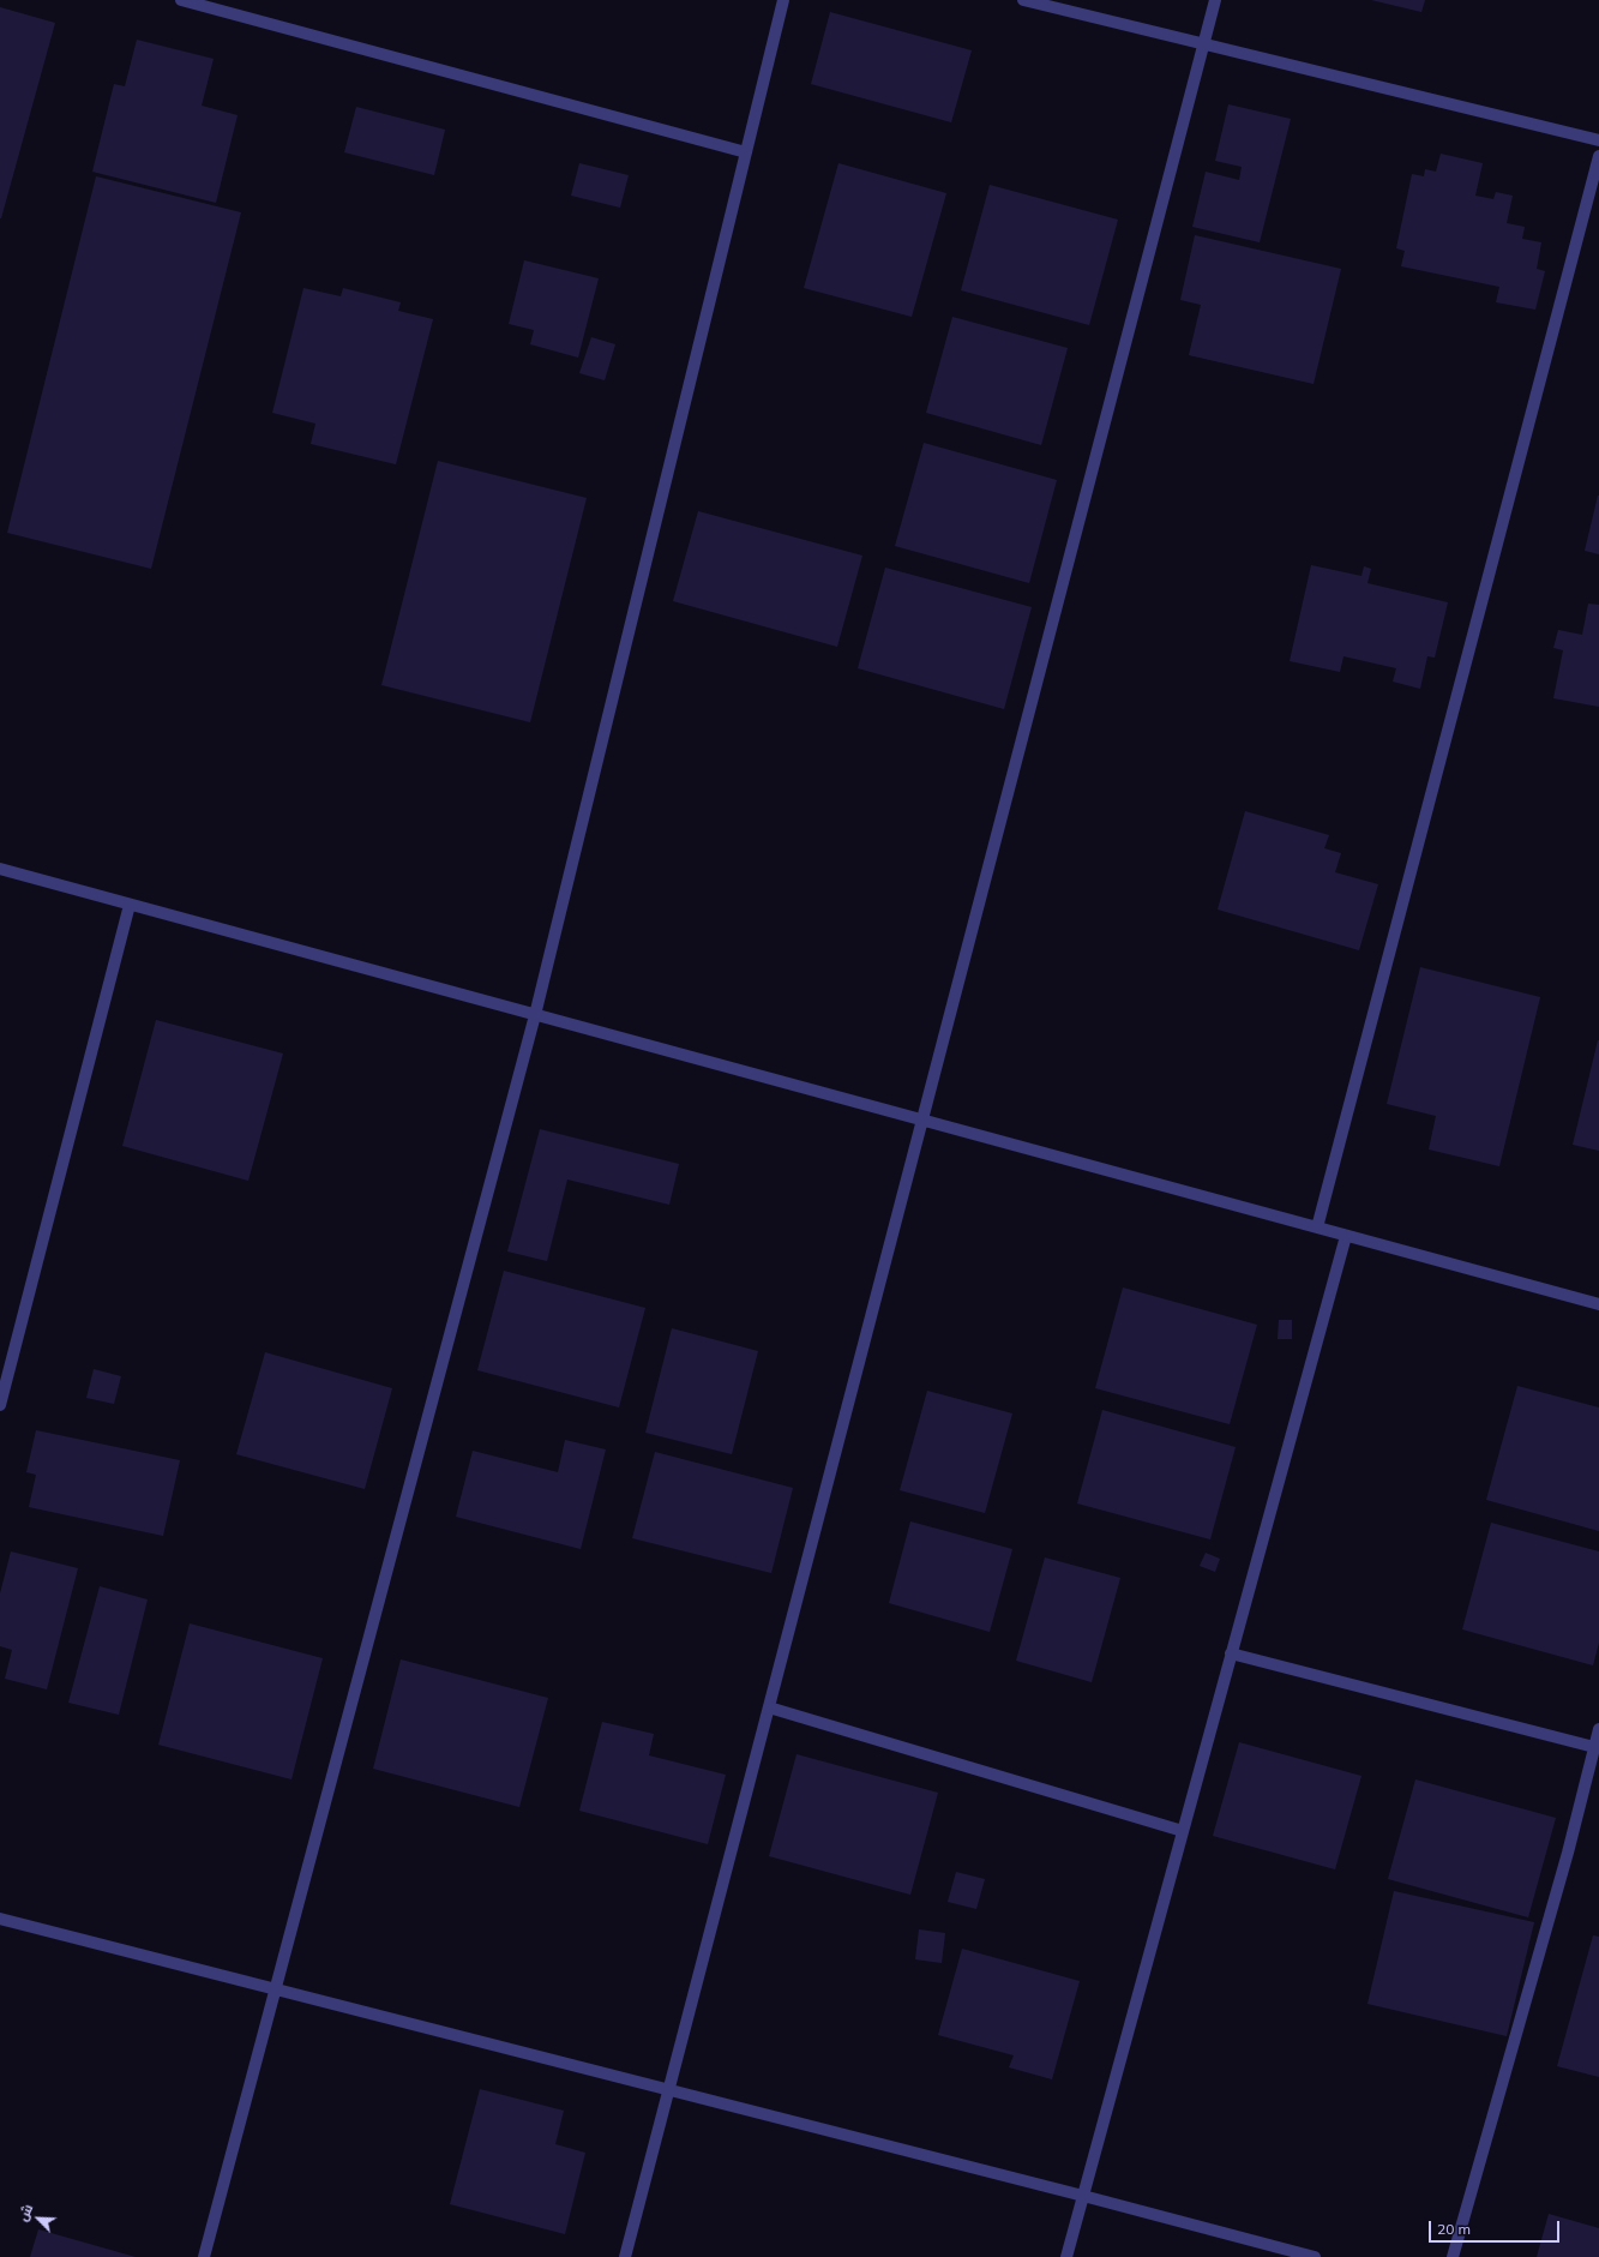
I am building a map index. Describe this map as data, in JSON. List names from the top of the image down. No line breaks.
{"scale_bar":"20 m","north":"top left"}
